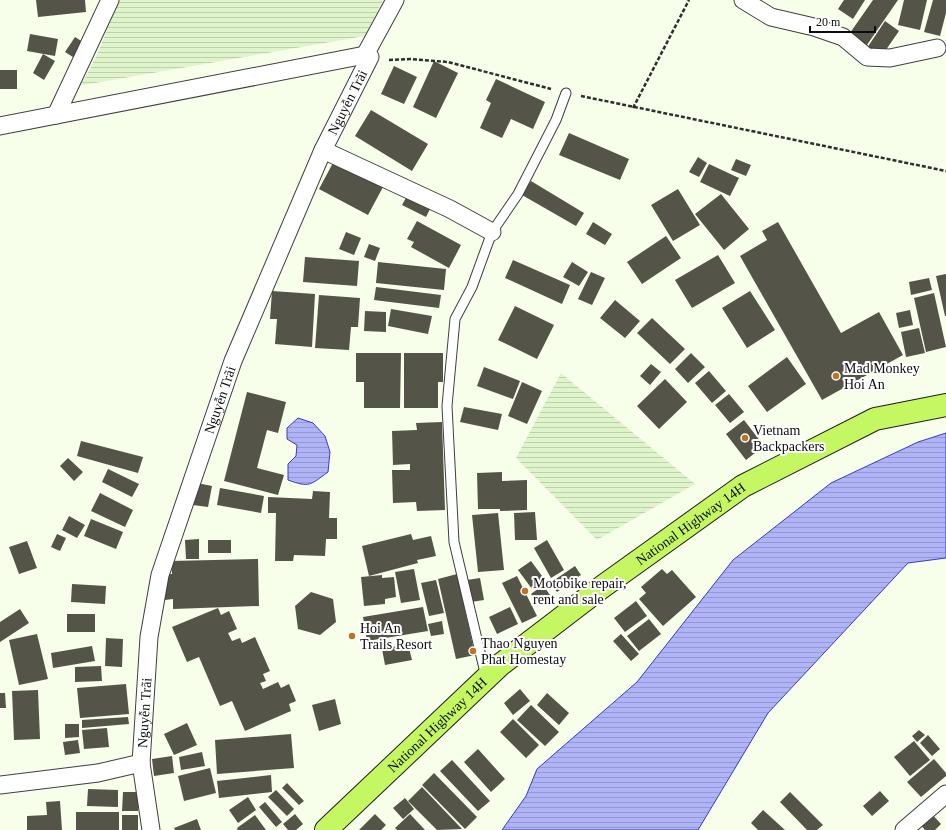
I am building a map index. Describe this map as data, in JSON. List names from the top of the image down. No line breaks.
{"streets":{"main road":["National Highway 14H"],"street":["Nguyễn Trãi"]},"places":["Mad Monkey Hoi An","Vietnam Backpackers","Motobike repair, rent and sale","Hoi An Trails Resort","Thao Nguyen Phat Homestay"],"scale_bar":"20 m"}
